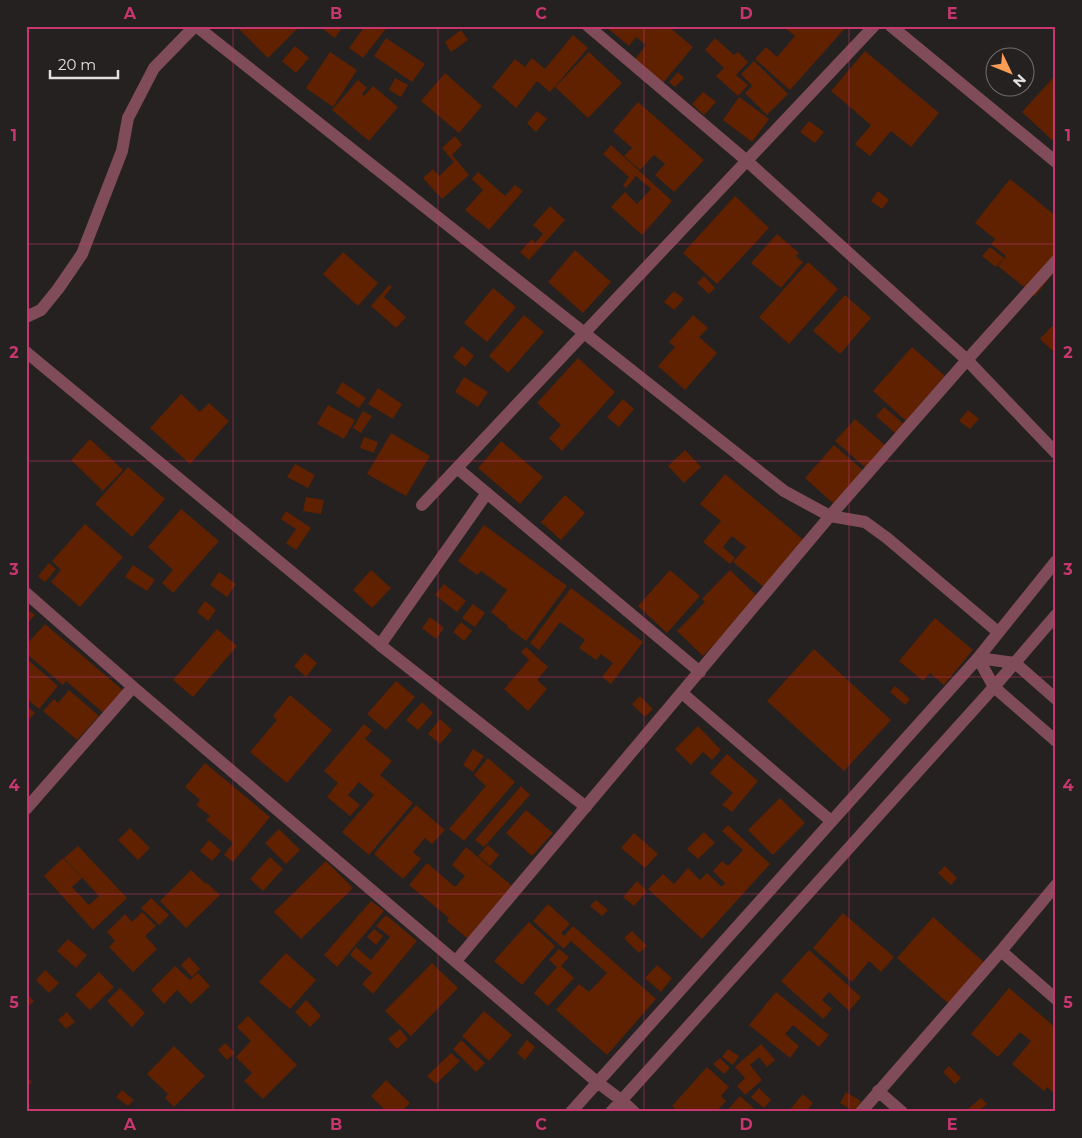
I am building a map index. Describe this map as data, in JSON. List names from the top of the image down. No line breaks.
{"scale_bar":"20 m","north":"bottom right","grid":{"columns":["A","B","C","D","E"],"rows":["1","2","3","4","5"]}}
